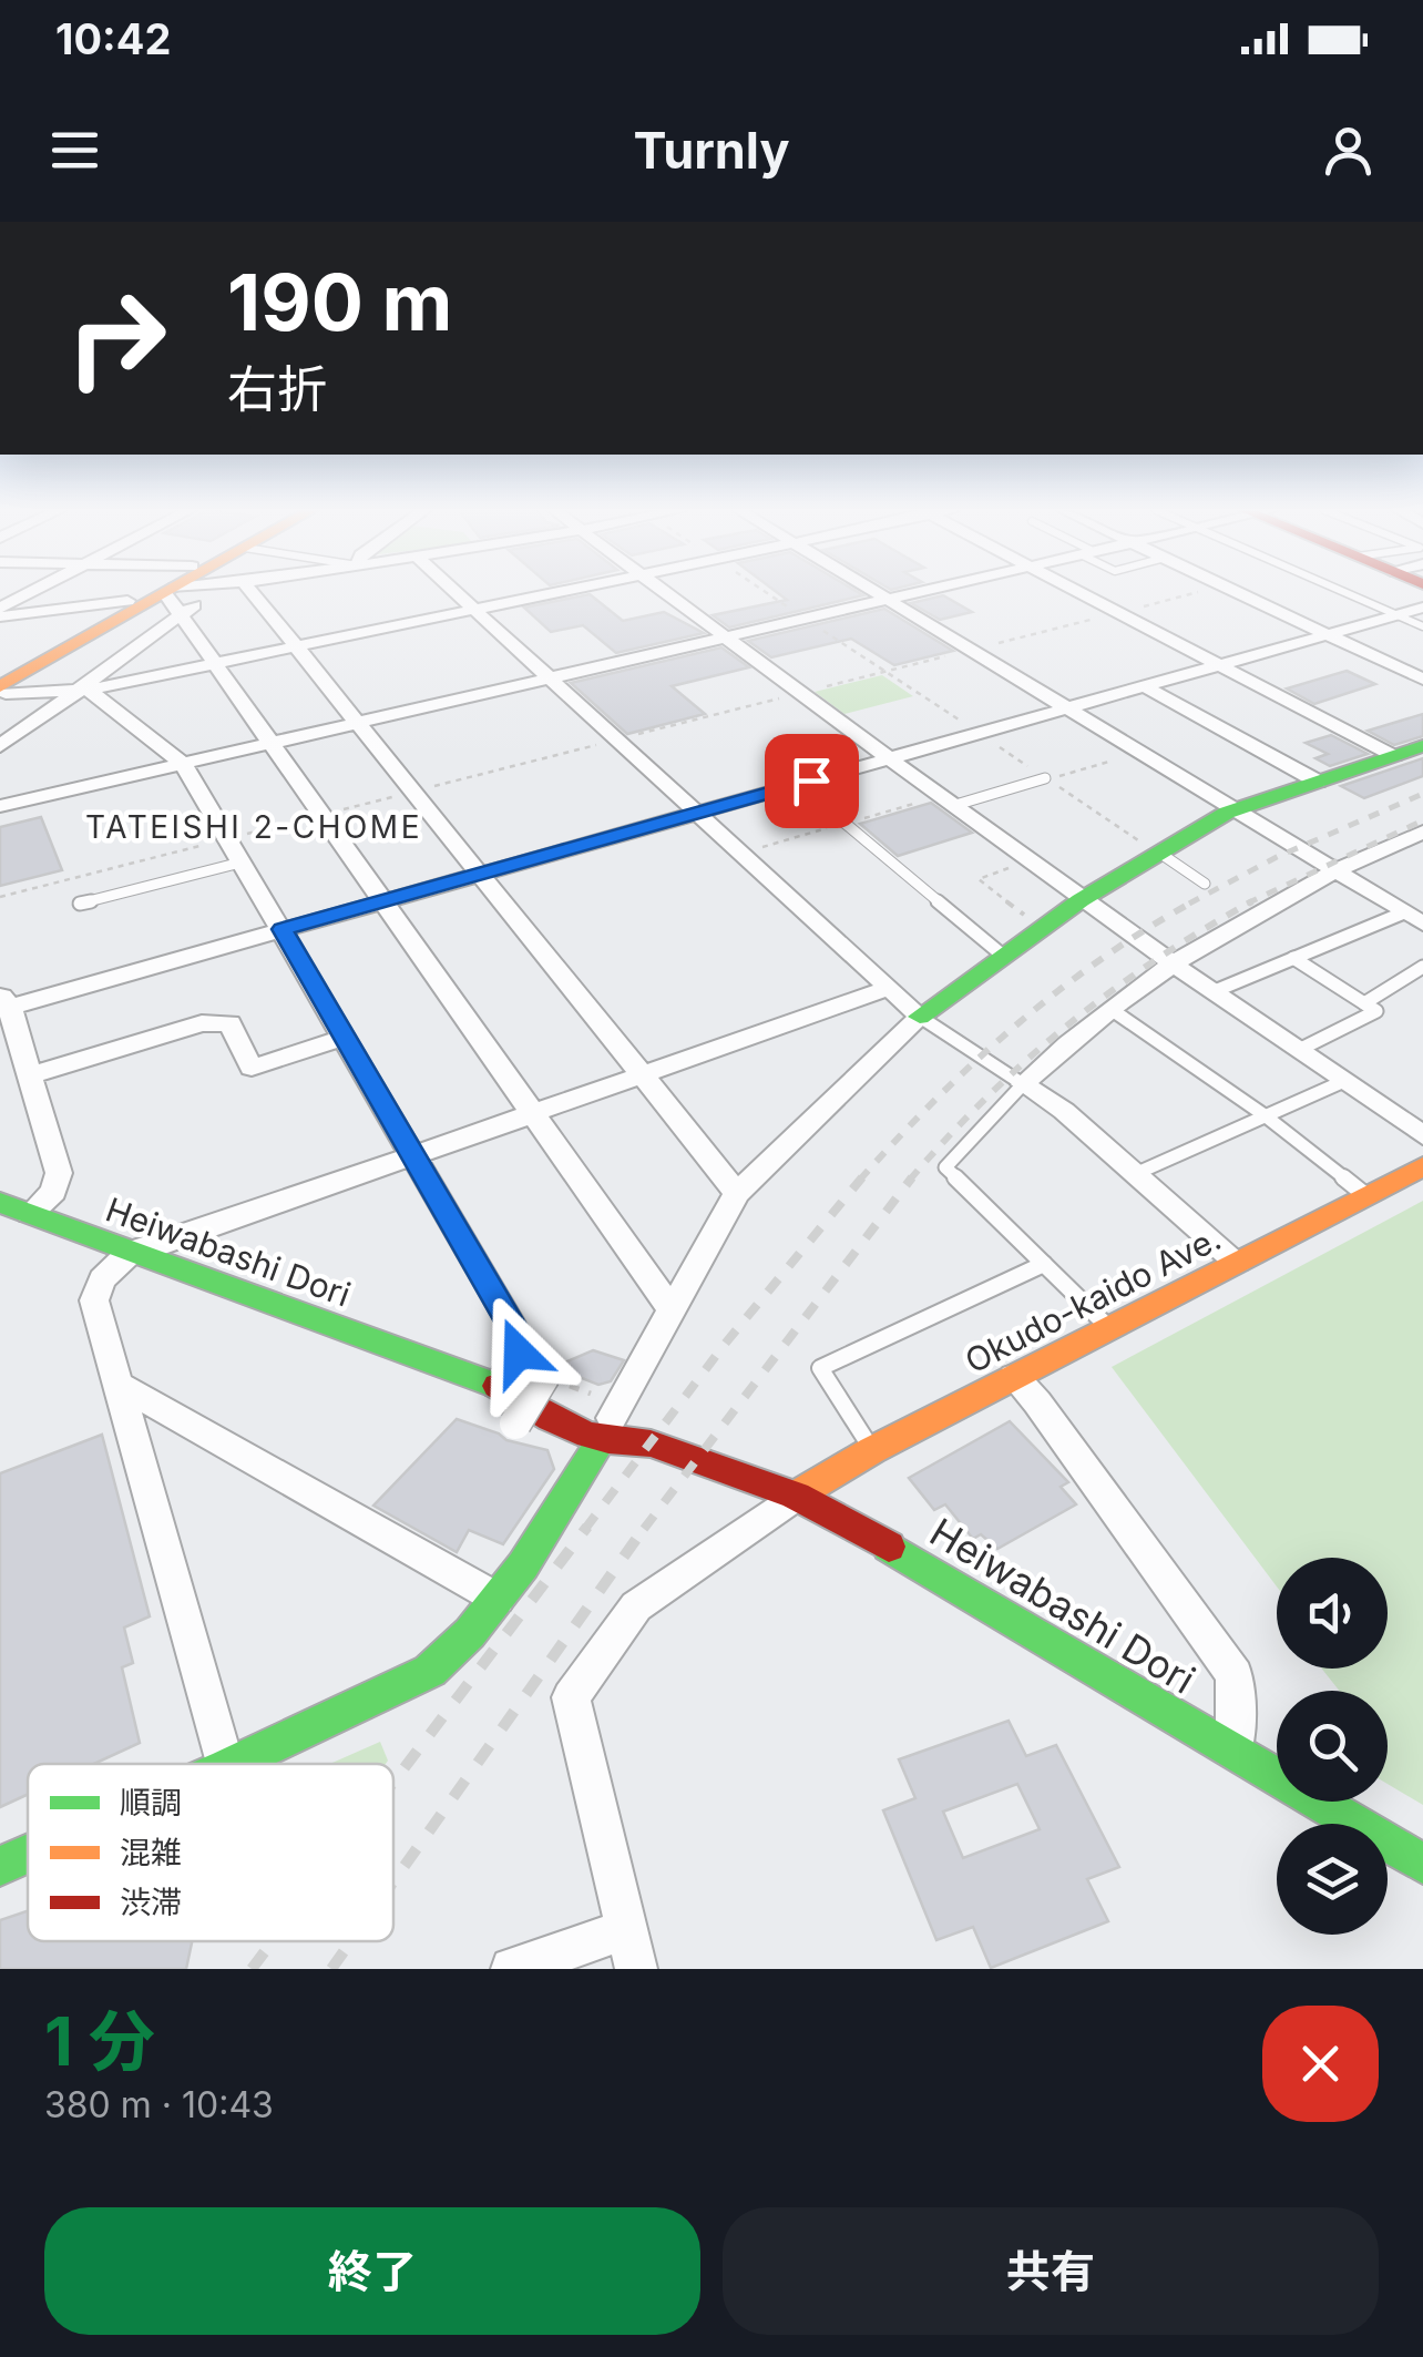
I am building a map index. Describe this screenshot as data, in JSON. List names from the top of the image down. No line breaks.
{"streets":{"main road":["Heiwabashi Dori","Okudo-kaido Ave."]},"crossings":[["Heiwabashi Dori","Okudo-kaido Ave."]],"districts":["TATEISHI 2-CHOME"],"legend":["順調","混雑","渋滞"],"page":{"status":"10:42","header":"Turnly","turn":["190 m","右折"],"heading":["1 分","380 m · 10:43"],"buttons":["終了","共有"]}}
